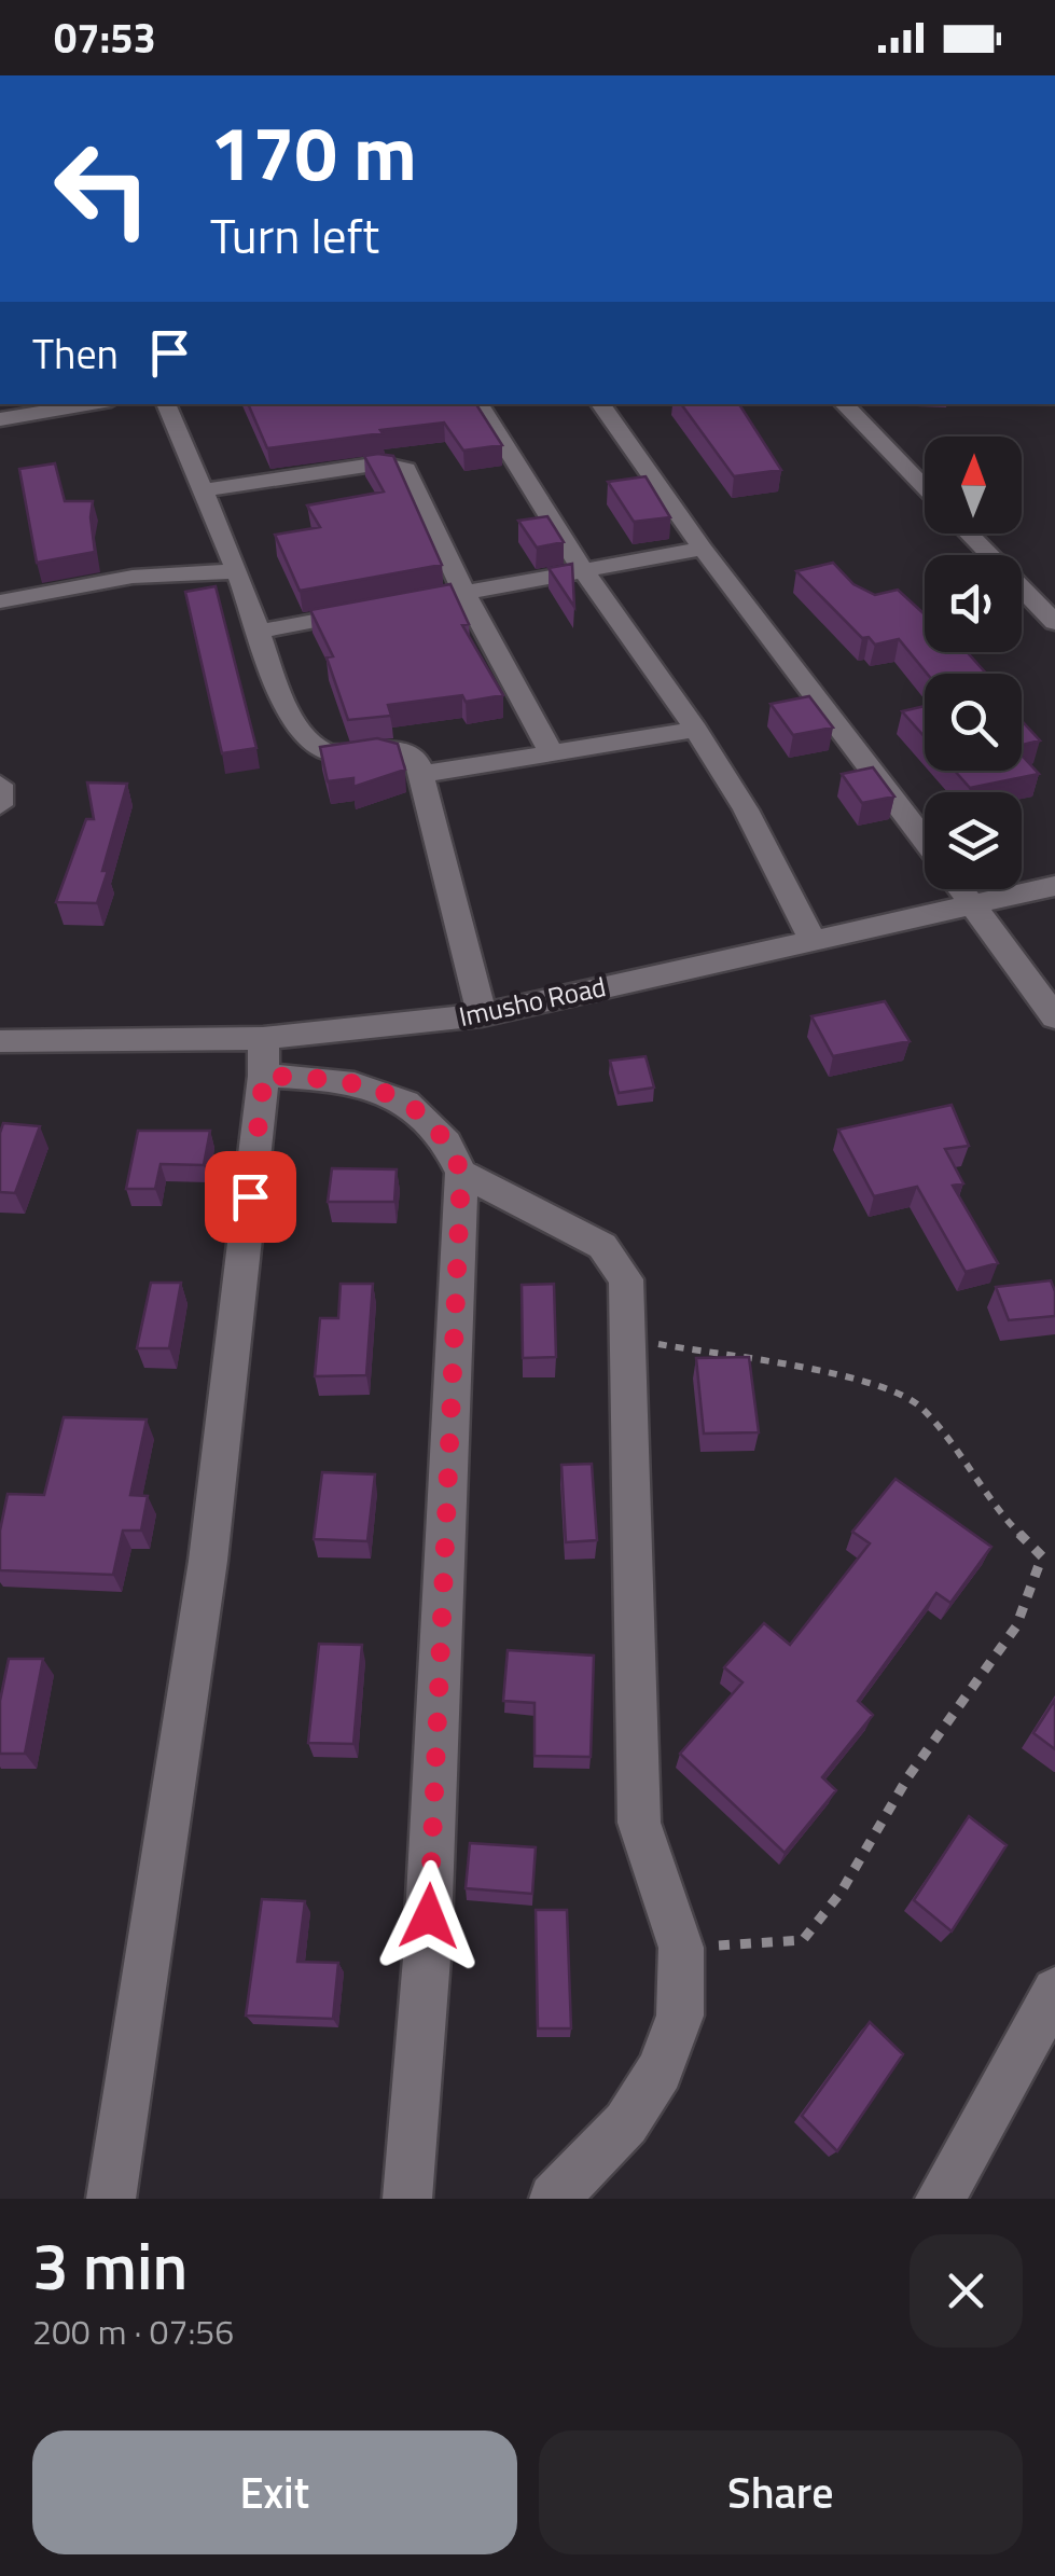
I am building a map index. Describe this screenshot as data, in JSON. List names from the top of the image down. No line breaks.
{"streets":{"street":["Imusho Road"]},"north":"top","page":{"status":"07:53","turn":["170 m","Turn left"],"then":"Then","heading":["3 min","200 m · 07:56"],"buttons":["Exit","Share"]}}
